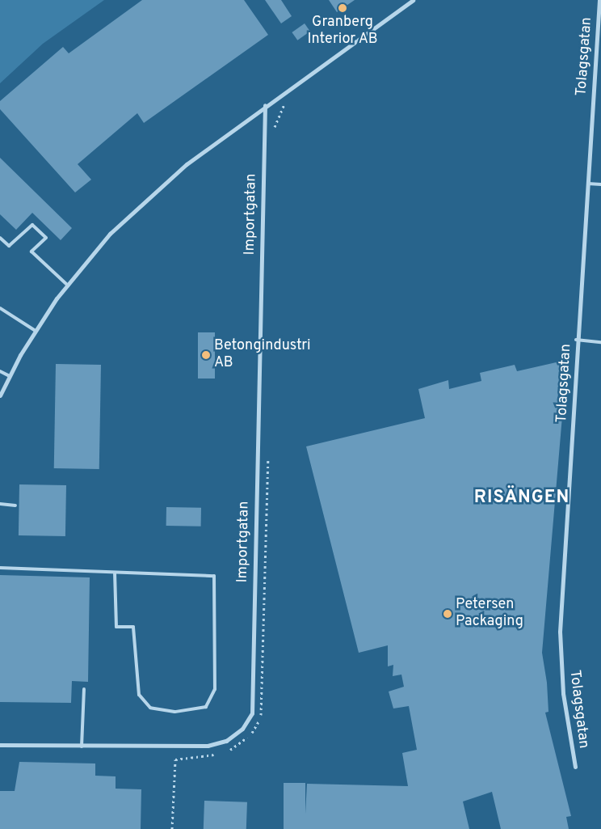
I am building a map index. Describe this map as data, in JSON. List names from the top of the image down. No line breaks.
{"streets":{"street":["Tolagsgatan","Importgatan"]},"districts":["RISÄNGEN"],"places":["Granberg Interior AB","Betongindustri AB","Petersen Packaging"]}
